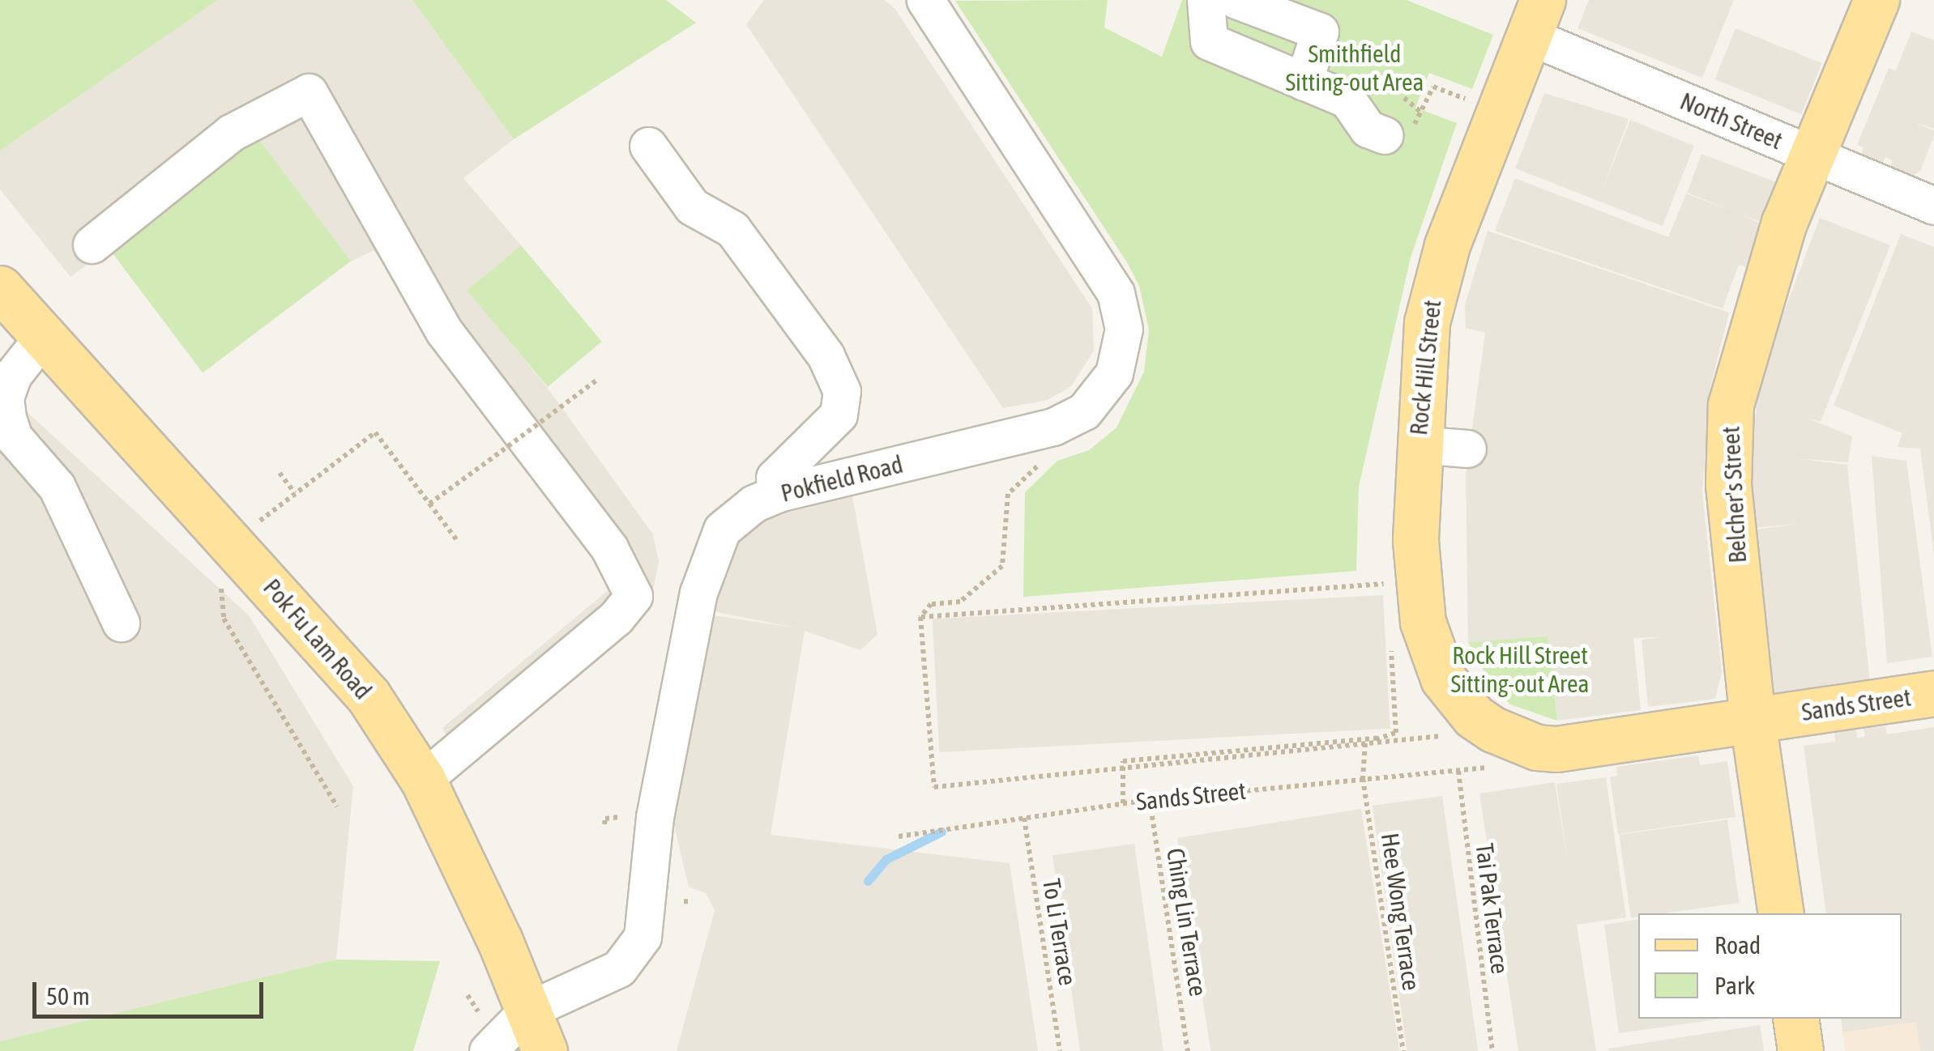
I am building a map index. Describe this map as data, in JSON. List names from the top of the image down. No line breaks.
{"streets":{"main road":["Rock Hill Street","Belcher's Street","Pok Fu Lam Road","Sands Street"],"street":["North Street","Pokfield Road"],"path":["Tai Pak Terrace","Hee Wong Terrace","Ching Lin Terrace","To Li Terrace"]},"crossings":[["North Street","Rock Hill Street"],["North Street","Belcher's Street"],["Rock Hill Street","Sands Street"],["Pokfield Road","Pok Fu Lam Road"],["Belcher's Street","Sands Street"],["Sands Street","Tai Pak Terrace"],["Sands Street","Hee Wong Terrace"],["Sands Street","Ching Lin Terrace"],["Sands Street","To Li Terrace"]],"parks":["Smithfield Sitting-out Area","Rock Hill Street Sitting-out Area"],"legend":["Road","Park"],"scale_bar":"50 m"}
